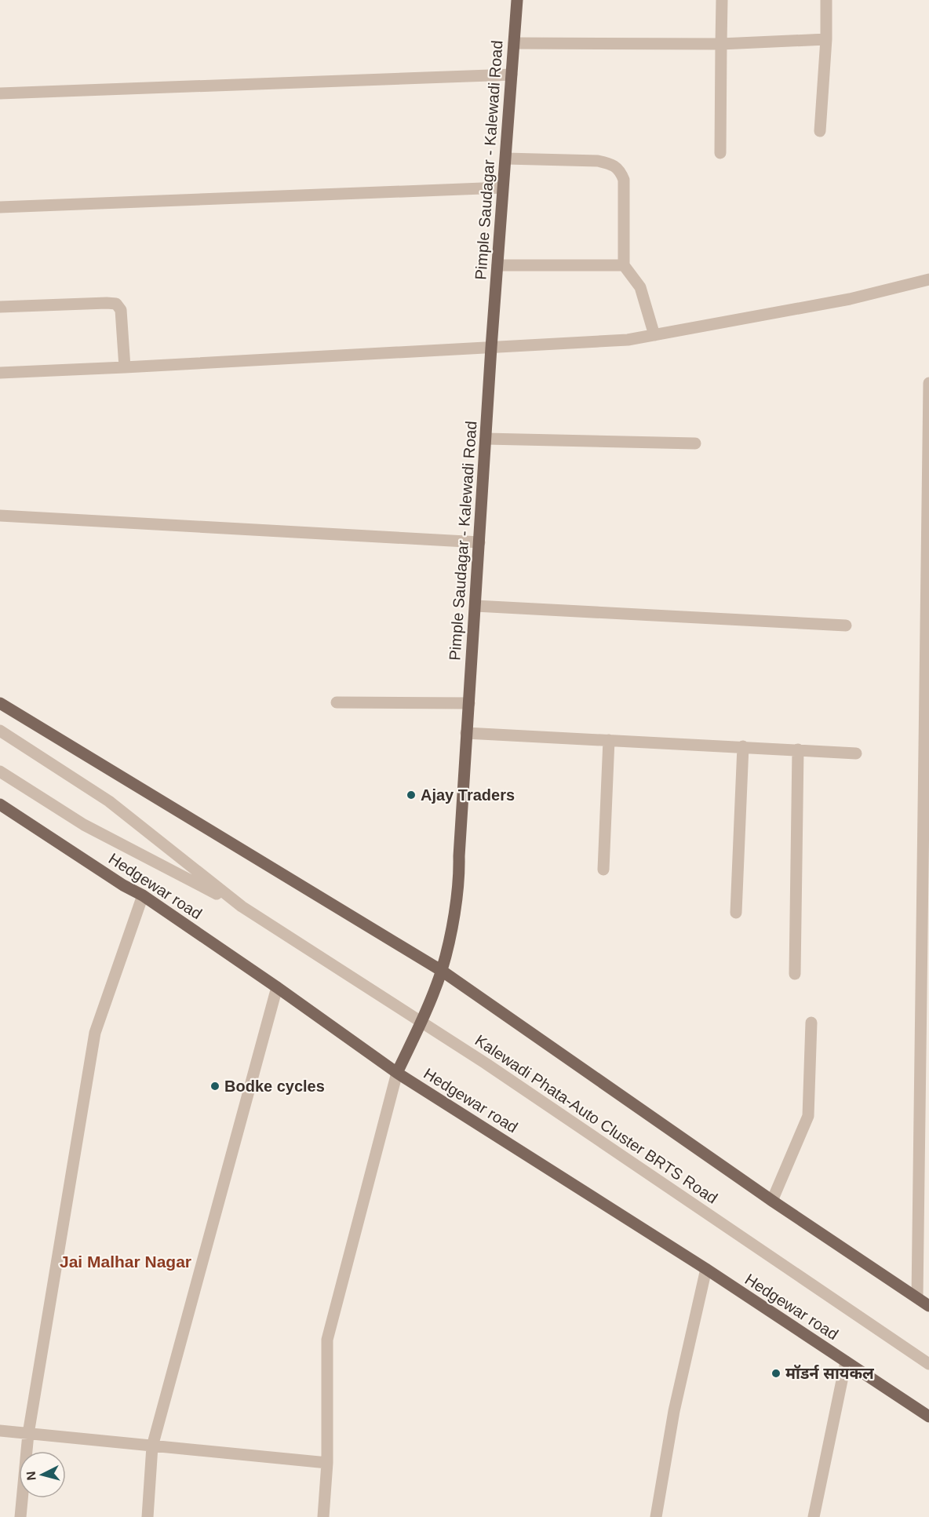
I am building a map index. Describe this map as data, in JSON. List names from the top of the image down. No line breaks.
{"streets":{"main road":["Pimple Saudagar - Kalewadi Road","Hedgewar road"],"street":["Kalewadi Phata-Auto Cluster BRTS Road"]},"crossings":[["Pimple Saudagar - Kalewadi Road","Hedgewar road"],["Pimple Saudagar - Kalewadi Road","Kalewadi Phata-Auto Cluster BRTS Road"]],"districts":["Jai Malhar Nagar"],"places":["Ajay Traders","Bodke cycles","मॉडर्न सायकल"],"north":"left"}
